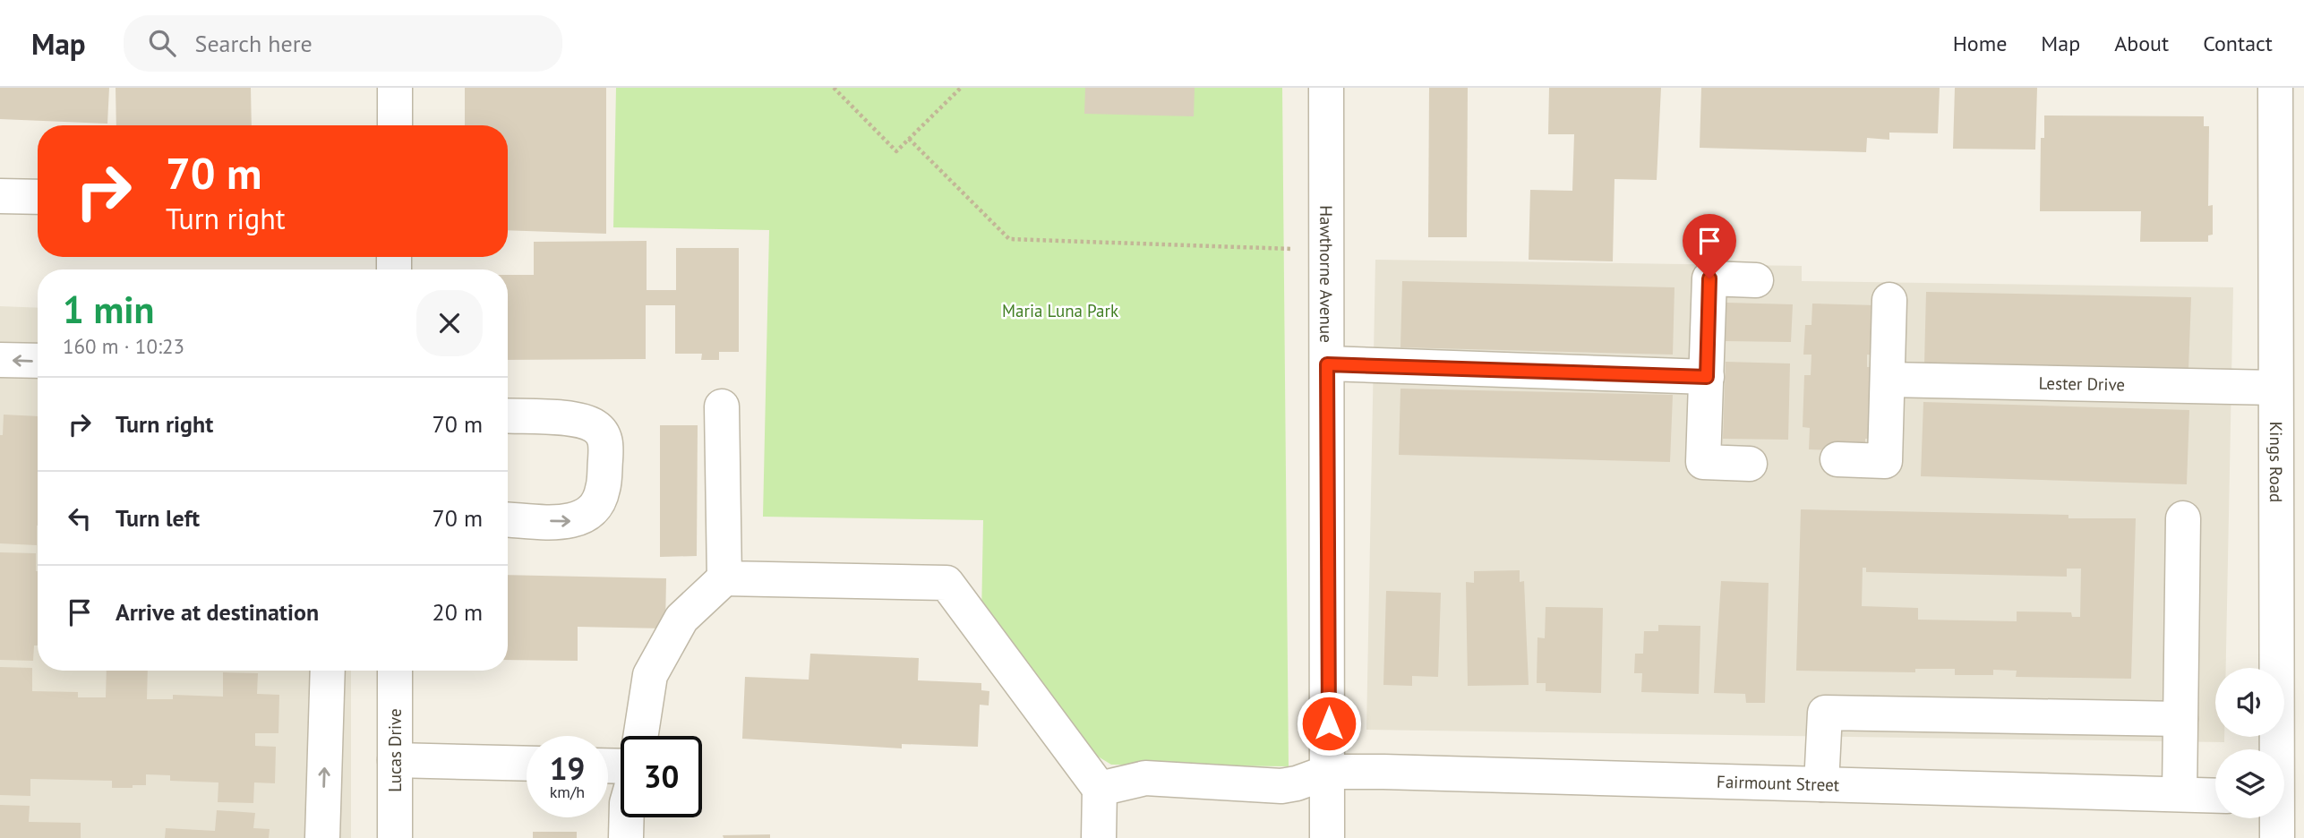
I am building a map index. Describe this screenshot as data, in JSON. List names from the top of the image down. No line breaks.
{"streets":{"street":["Hawthorne Avenue","Lester Drive","Kings Road","Lucas Drive","Fairmount Street"]},"crossings":[["Hawthorne Avenue","Fairmount Street"],["Lester Drive","Kings Road"]],"parks":["Maria Luna Park"],"page":{"header":"Map","search":"Search here","nav":["Home","Map","About","Contact"],"turn":["70 m","Turn right"],"heading":["1 min","160 m · 10:23"],"list":[{"name":"Turn right","value":"70 m"},{"name":"Turn left","value":"70 m"},{"name":"Arrive at destination","value":"20 m"}],"speed":"19 km/h","limit":"30"}}
